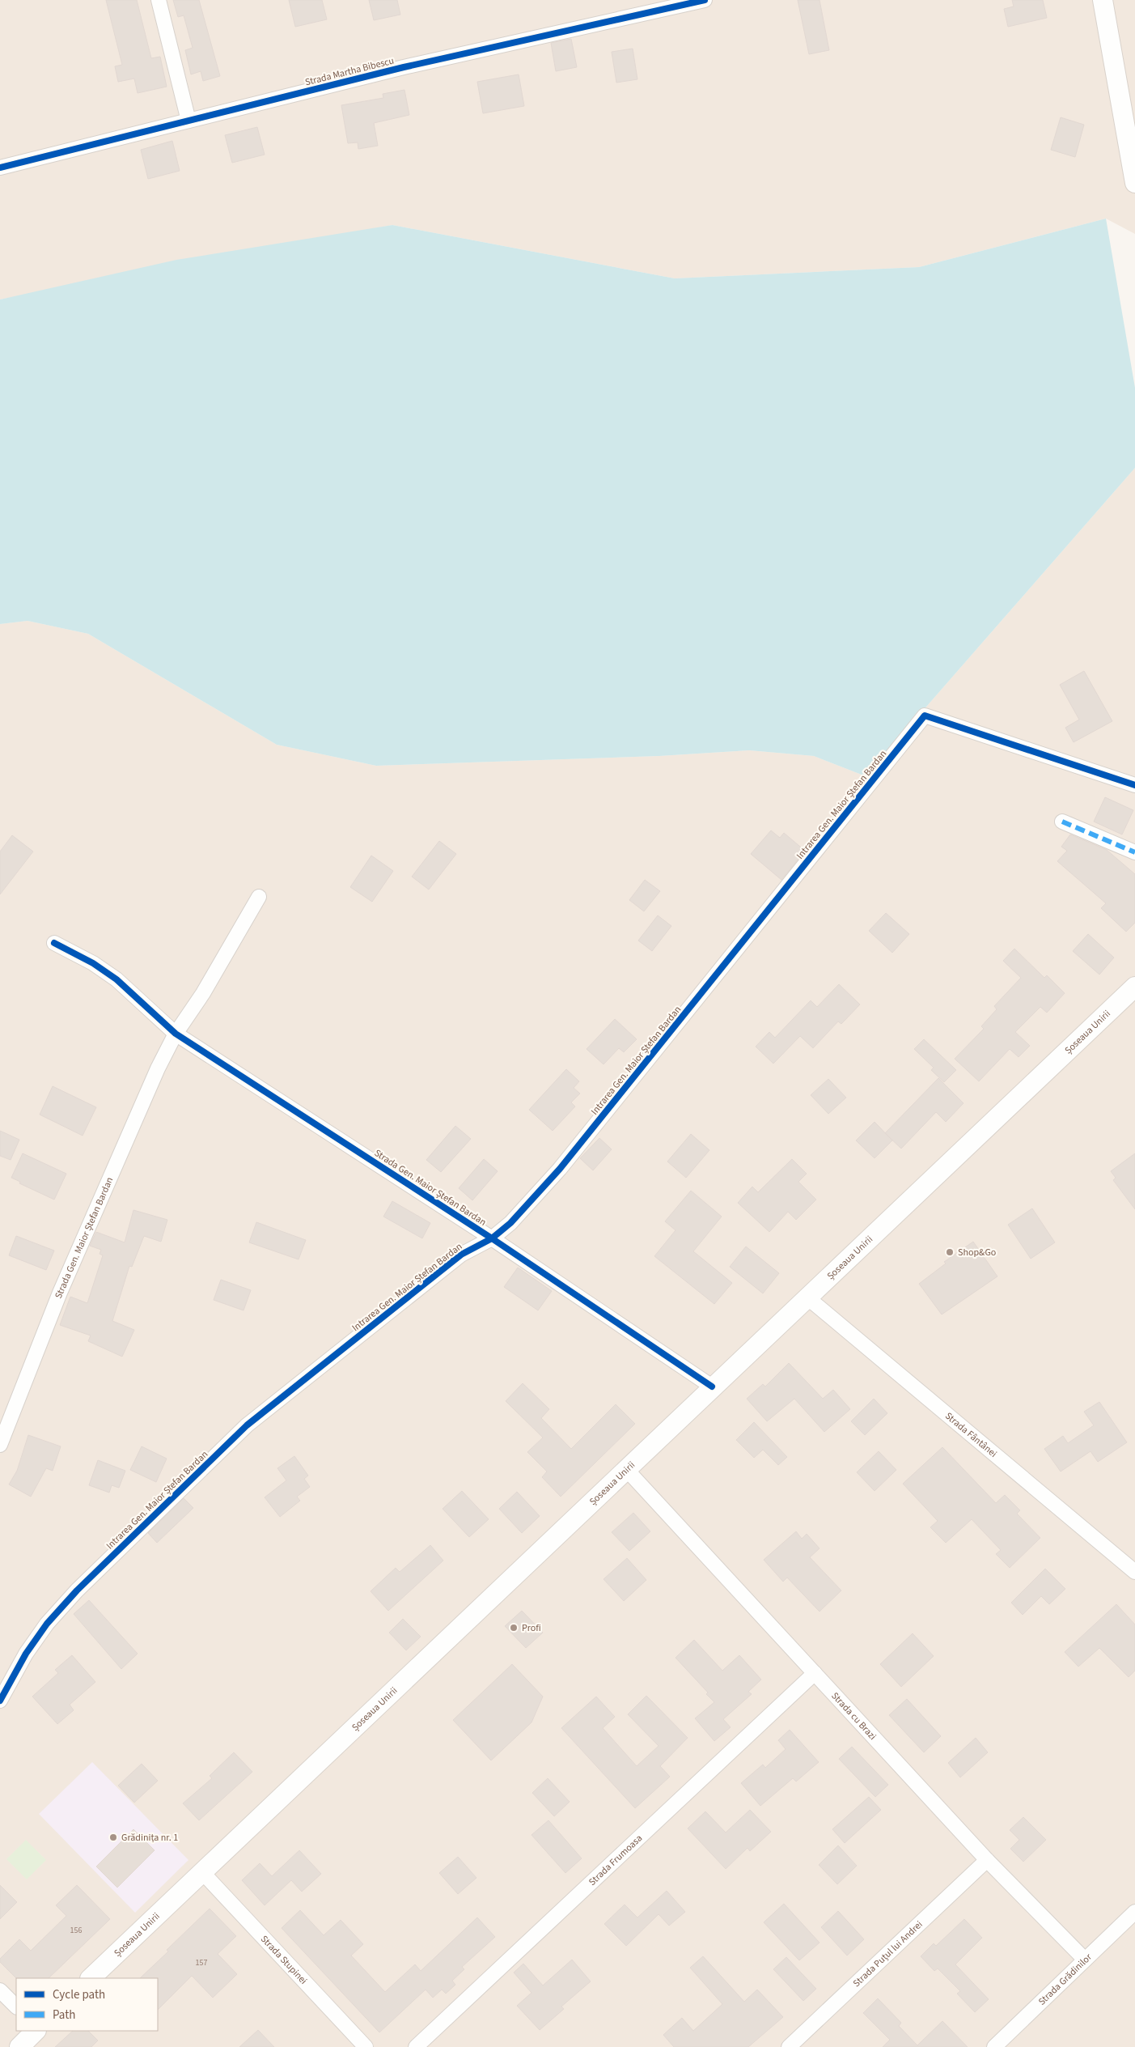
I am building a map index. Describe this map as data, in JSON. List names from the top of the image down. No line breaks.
{"streets":{"main road":["Șoseaua Unirii"],"street":["Strada Martha Bibescu","Intrarea Gen. Maior Ștefan Bardan","Strada Gen. Maior Ștefan Bardan","Strada Fântânei","Strada cu Brazi","Strada Frumoasa","Strada Puțul lui Andrei","Strada Stupinei","Strada Grădinilor"]},"crossings":[["Intrarea Gen. Maior Ștefan Bardan","Strada Gen. Maior Ștefan Bardan"],["Șoseaua Unirii","Strada Gen. Maior Ștefan Bardan"],["Șoseaua Unirii","Strada Fântânei"],["Șoseaua Unirii","Strada cu Brazi"],["Șoseaua Unirii","Strada Stupinei"],["Strada cu Brazi","Strada Frumoasa"],["Strada cu Brazi","Strada Puțul lui Andrei"],["Strada cu Brazi","Strada Grădinilor"]],"places":["Shop&Go","Profi","Grădinița nr. 1"],"house_numbers":["156","157"],"legend":["Cycle path","Path"]}
